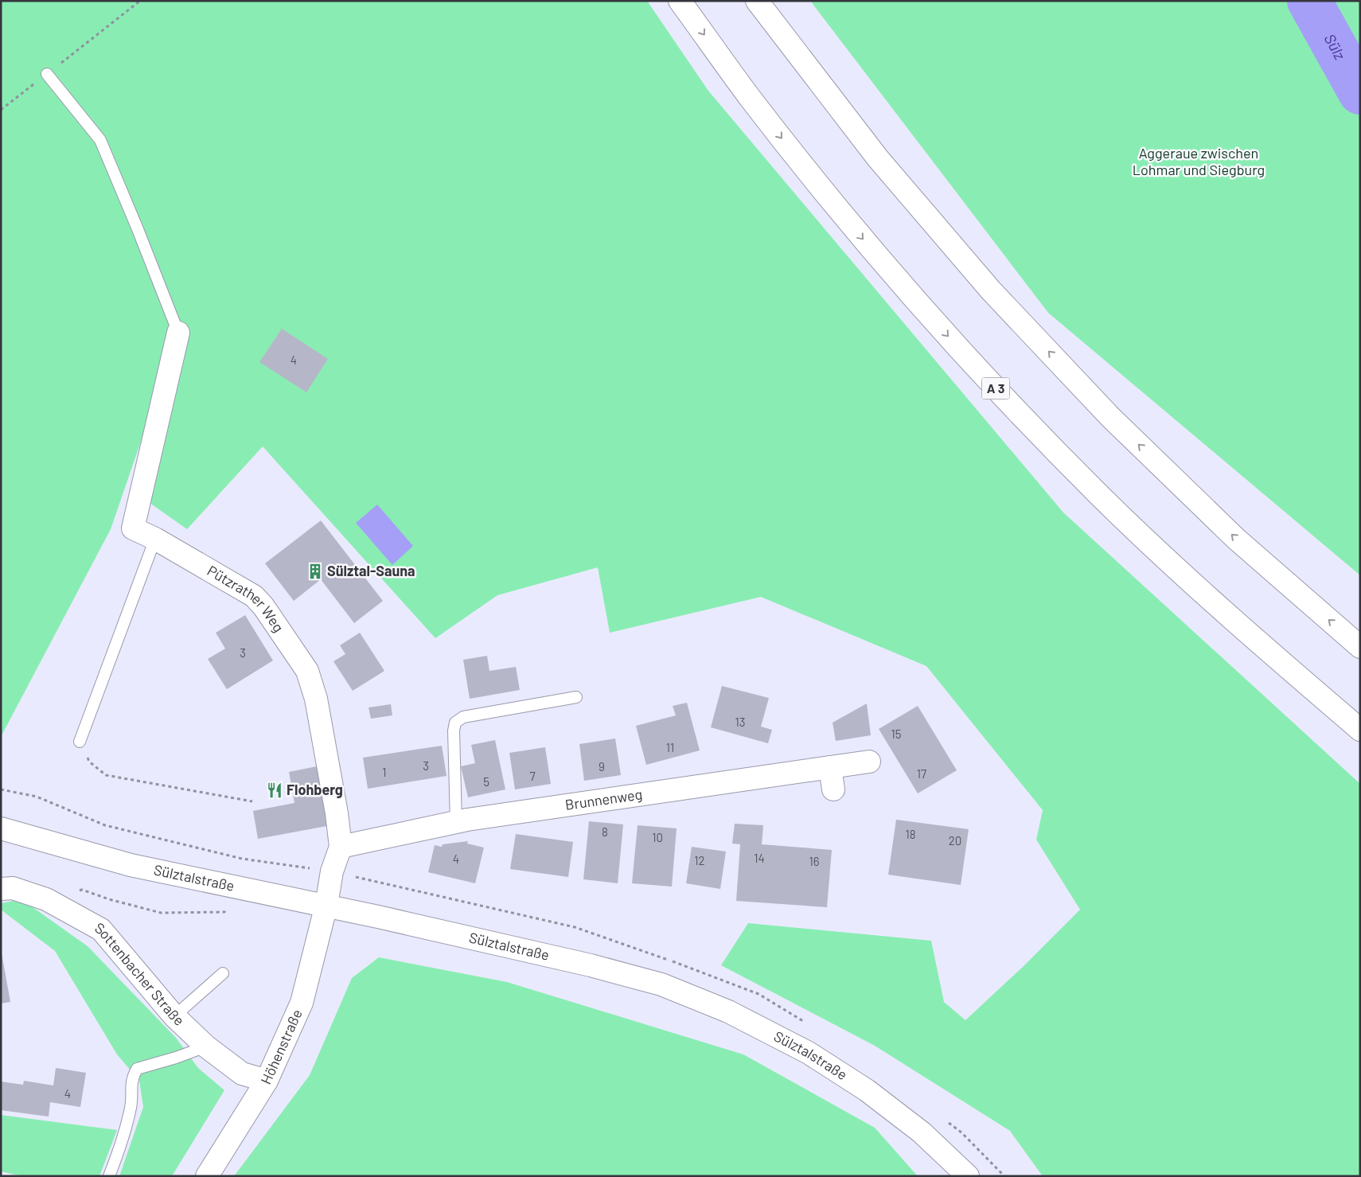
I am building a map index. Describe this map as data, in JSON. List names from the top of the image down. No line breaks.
{"streets":{"main road":["A 3","Pützrather Weg","Brunnenweg","Sülztalstraße","Sottenbacher Straße","Höhenstraße"]},"crossings":[["Pützrather Weg","Brunnenweg"],["Pützrather Weg","Sülztalstraße"],["Pützrather Weg","Höhenstraße"],["Sülztalstraße","Höhenstraße"],["Sottenbacher Straße","Höhenstraße"]],"water":["Sülz"],"parks":["Aggeraue zwischen Lohmar und Siegburg"],"places":{"building":["Sülztal-Sauna"],"restaurant":["Flohberg"]},"house_numbers":["4","3","13","15","11","3","9","1","17","7","5","8","18","10","20","14","4","12","16","4"]}
